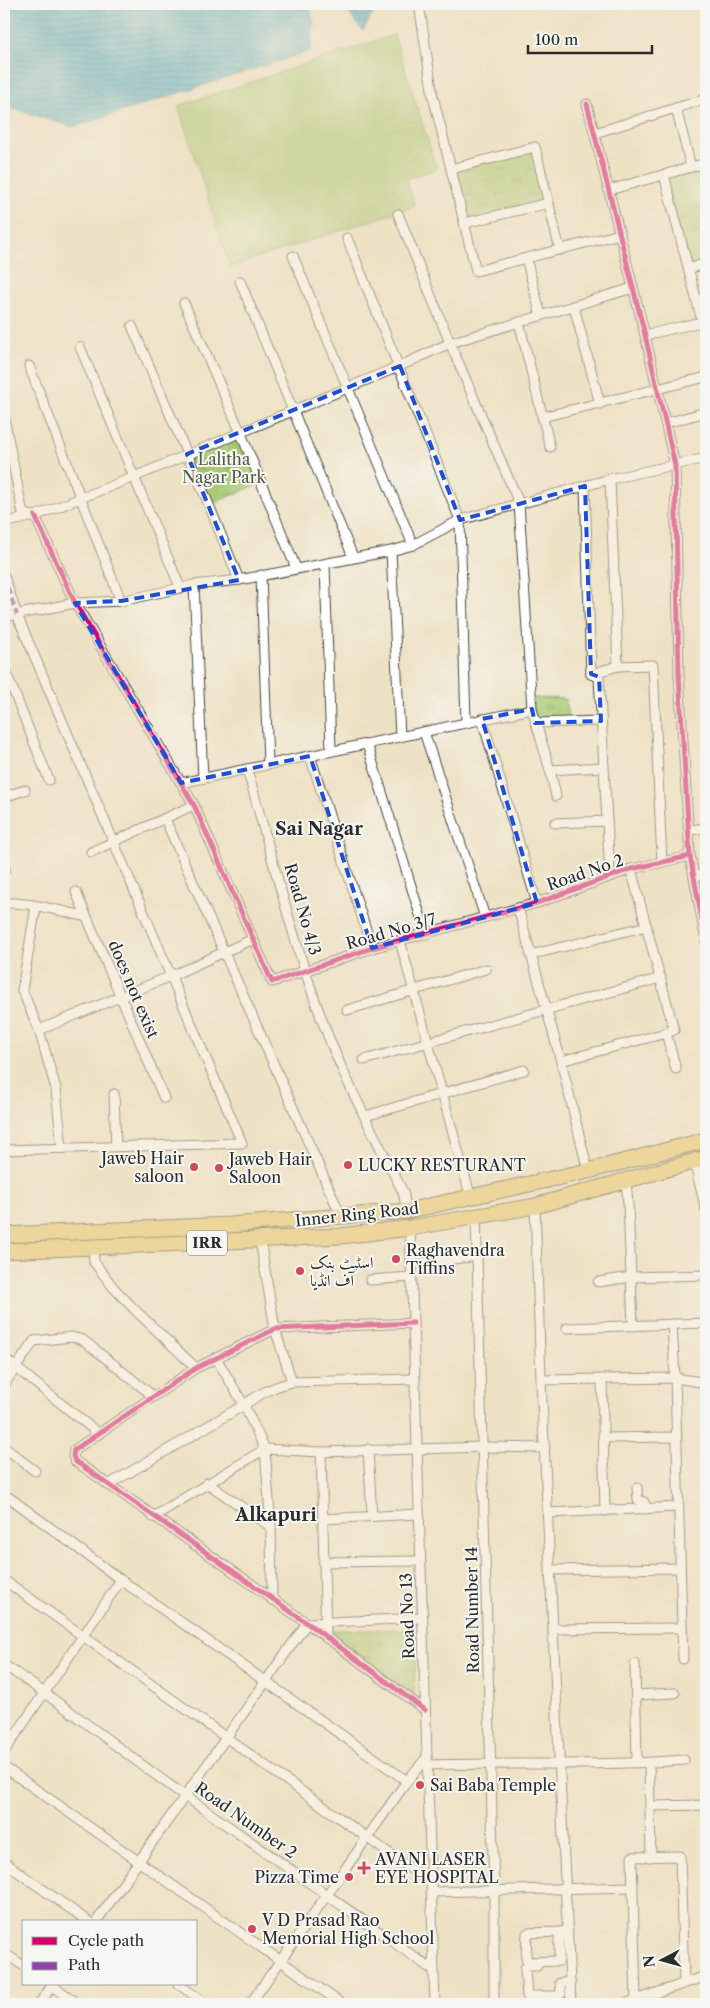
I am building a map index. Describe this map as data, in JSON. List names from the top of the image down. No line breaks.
{"streets":{"highway":["Inner Ring Road","IRR"],"street":["Road No 2","Road No 4/3","Road No 3/7","does not exist","Road Number 14","Road No 13","Road Number 2"]},"crossings":[["Road No 2","Road No 3/7"],["Road No 4/3","Road No 3/7"],["Road No 4/3","Inner Ring Road"],["Inner Ring Road","Road Number 14"],["Inner Ring Road","Road No 13"],["Road No 13","Road Number 2"]],"districts":["Sai Nagar","Alkapuri"],"parks":["Lalitha Nagar Park"],"places":{"other":["LUCKY RESTURANT","Jaweb Hair saloon","Jaweb Hair Saloon","Raghavendra Tiffins","اسٹیٹ بنک آف انڈیا","Sai Baba Temple","Pizza Time","V D Prasad Rao Memorial High School"],"health":["AVANI LASER EYE HOSPITAL"]},"legend":["Cycle path","Path"],"scale_bar":"100 m","north":"left"}
